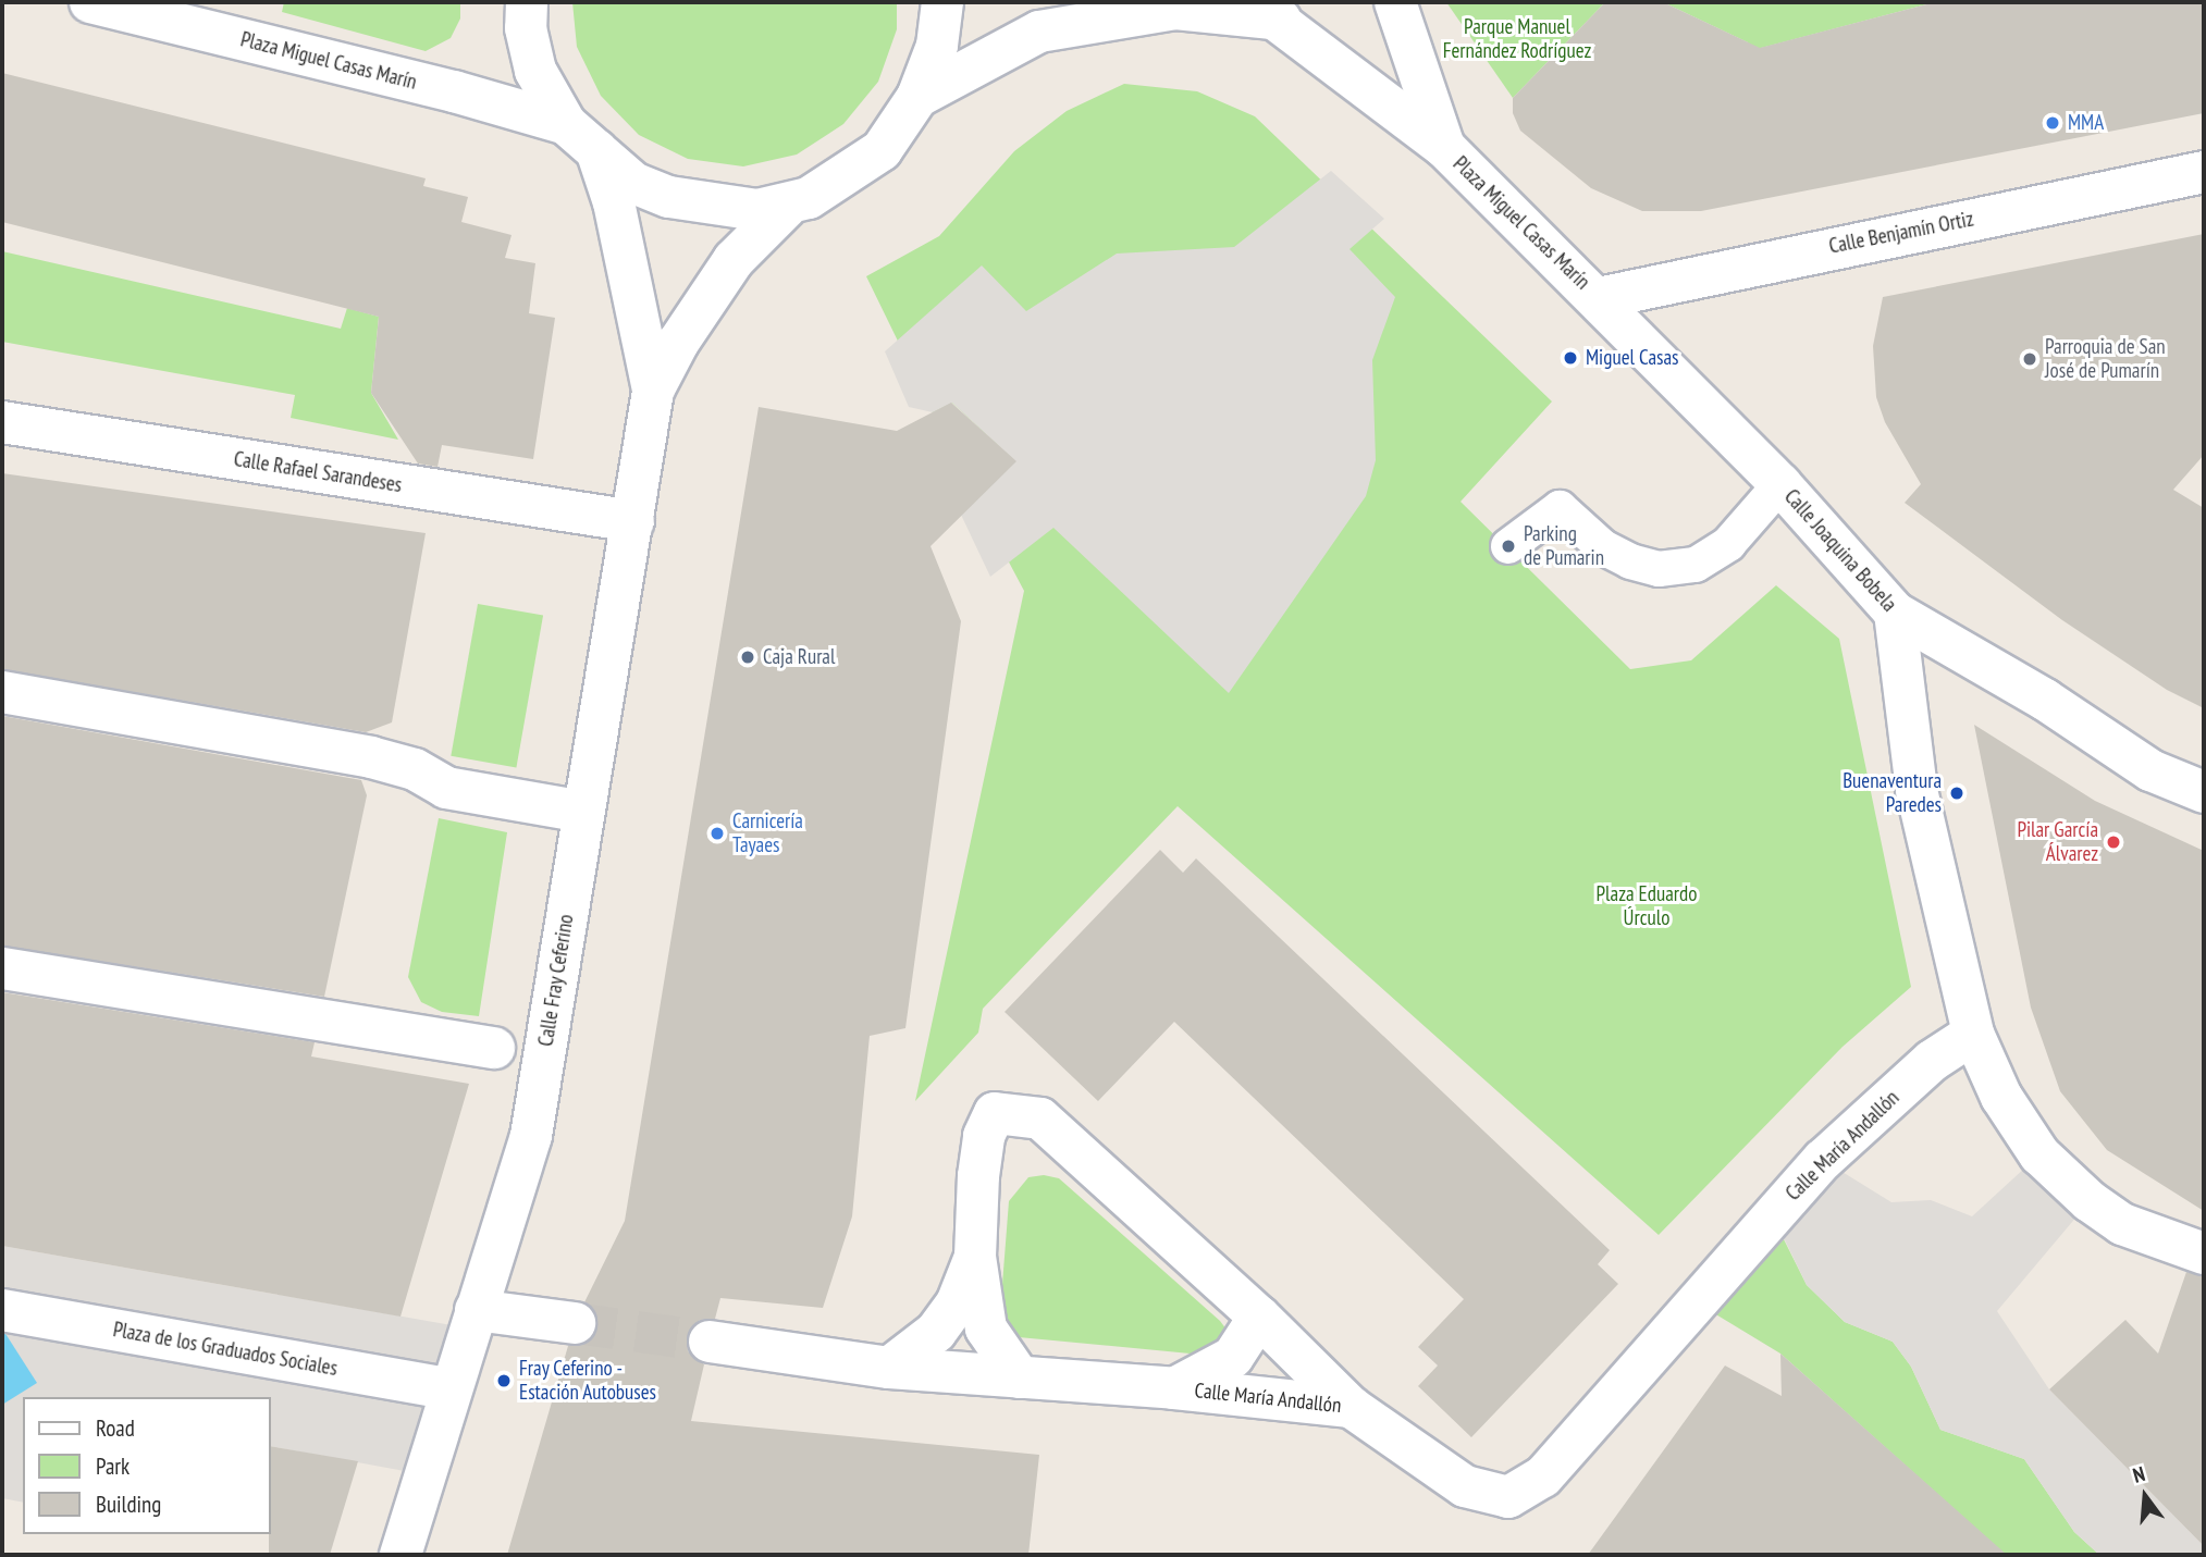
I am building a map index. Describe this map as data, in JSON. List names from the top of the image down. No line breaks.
{"streets":{"street":["Plaza Miguel Casas Marín","Calle Benjamín Ortiz","Calle Rafael Sarandeses","Calle Joaquina Bobela","Calle Fray Ceferino","Calle María Andallón","Plaza de los Graduados Sociales"]},"crossings":[["Plaza Miguel Casas Marín","Calle Benjamín Ortiz"],["Plaza Miguel Casas Marín","Calle Joaquina Bobela"],["Calle Benjamín Ortiz","Calle Joaquina Bobela"],["Calle Rafael Sarandeses","Calle Fray Ceferino"],["Calle Fray Ceferino","Plaza de los Graduados Sociales"]],"parks":["Parque Manuel Fernández Rodríguez","Plaza Eduardo Úrculo"],"places":["MMA","Miguel Casas","Parroquia de San José de Pumarín","Parking de Pumarin","Caja Rural","Buenaventura Paredes","Carnicería Tayaes","Pilar García Álvarez","Fray Ceferino - Estación Autobuses"],"legend":["Road","Park","Building"],"north":"top"}
